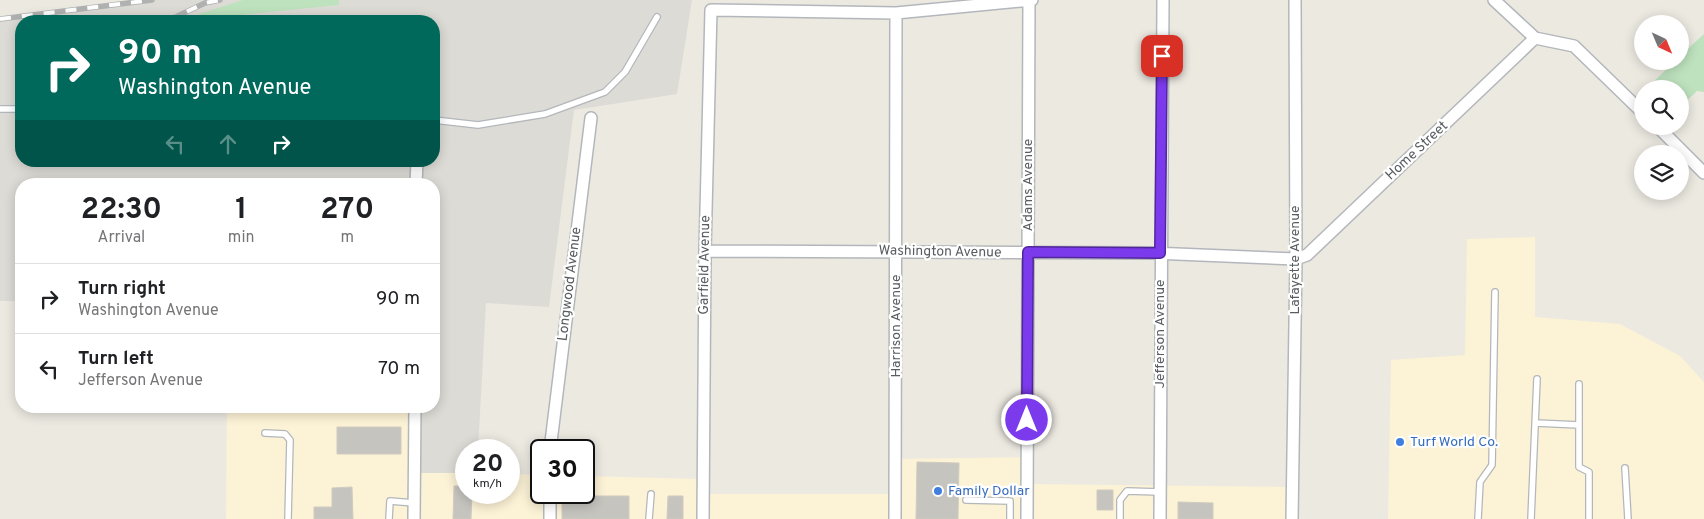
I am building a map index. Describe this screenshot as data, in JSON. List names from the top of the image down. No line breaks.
{"streets":{"street":["Home Street","Adams Avenue","Washington Avenue","Lafayette Avenue","Garfield Avenue","Longwood Avenue","Harrison Avenue","Jefferson Avenue"]},"crossings":[["Home Street","Washington Avenue"],["Home Street","Lafayette Avenue"],["Adams Avenue","Washington Avenue"],["Washington Avenue","Lafayette Avenue"],["Washington Avenue","Garfield Avenue"],["Washington Avenue","Harrison Avenue"],["Washington Avenue","Jefferson Avenue"],["Garfield Avenue","Harrison Avenue"]],"places":["Turf World Co.","Family Dollar"],"north":"bottom right","page":{"turn":["90 m","Washington Avenue"],"eta":["22:30","Arrival","1","min","270","m"],"list":[{"name":"Turn right","note":"Washington Avenue","value":"90 m"},{"name":"Turn left","note":"Jefferson Avenue","value":"70 m"}],"speed":"20 km/h","limit":"30"}}
